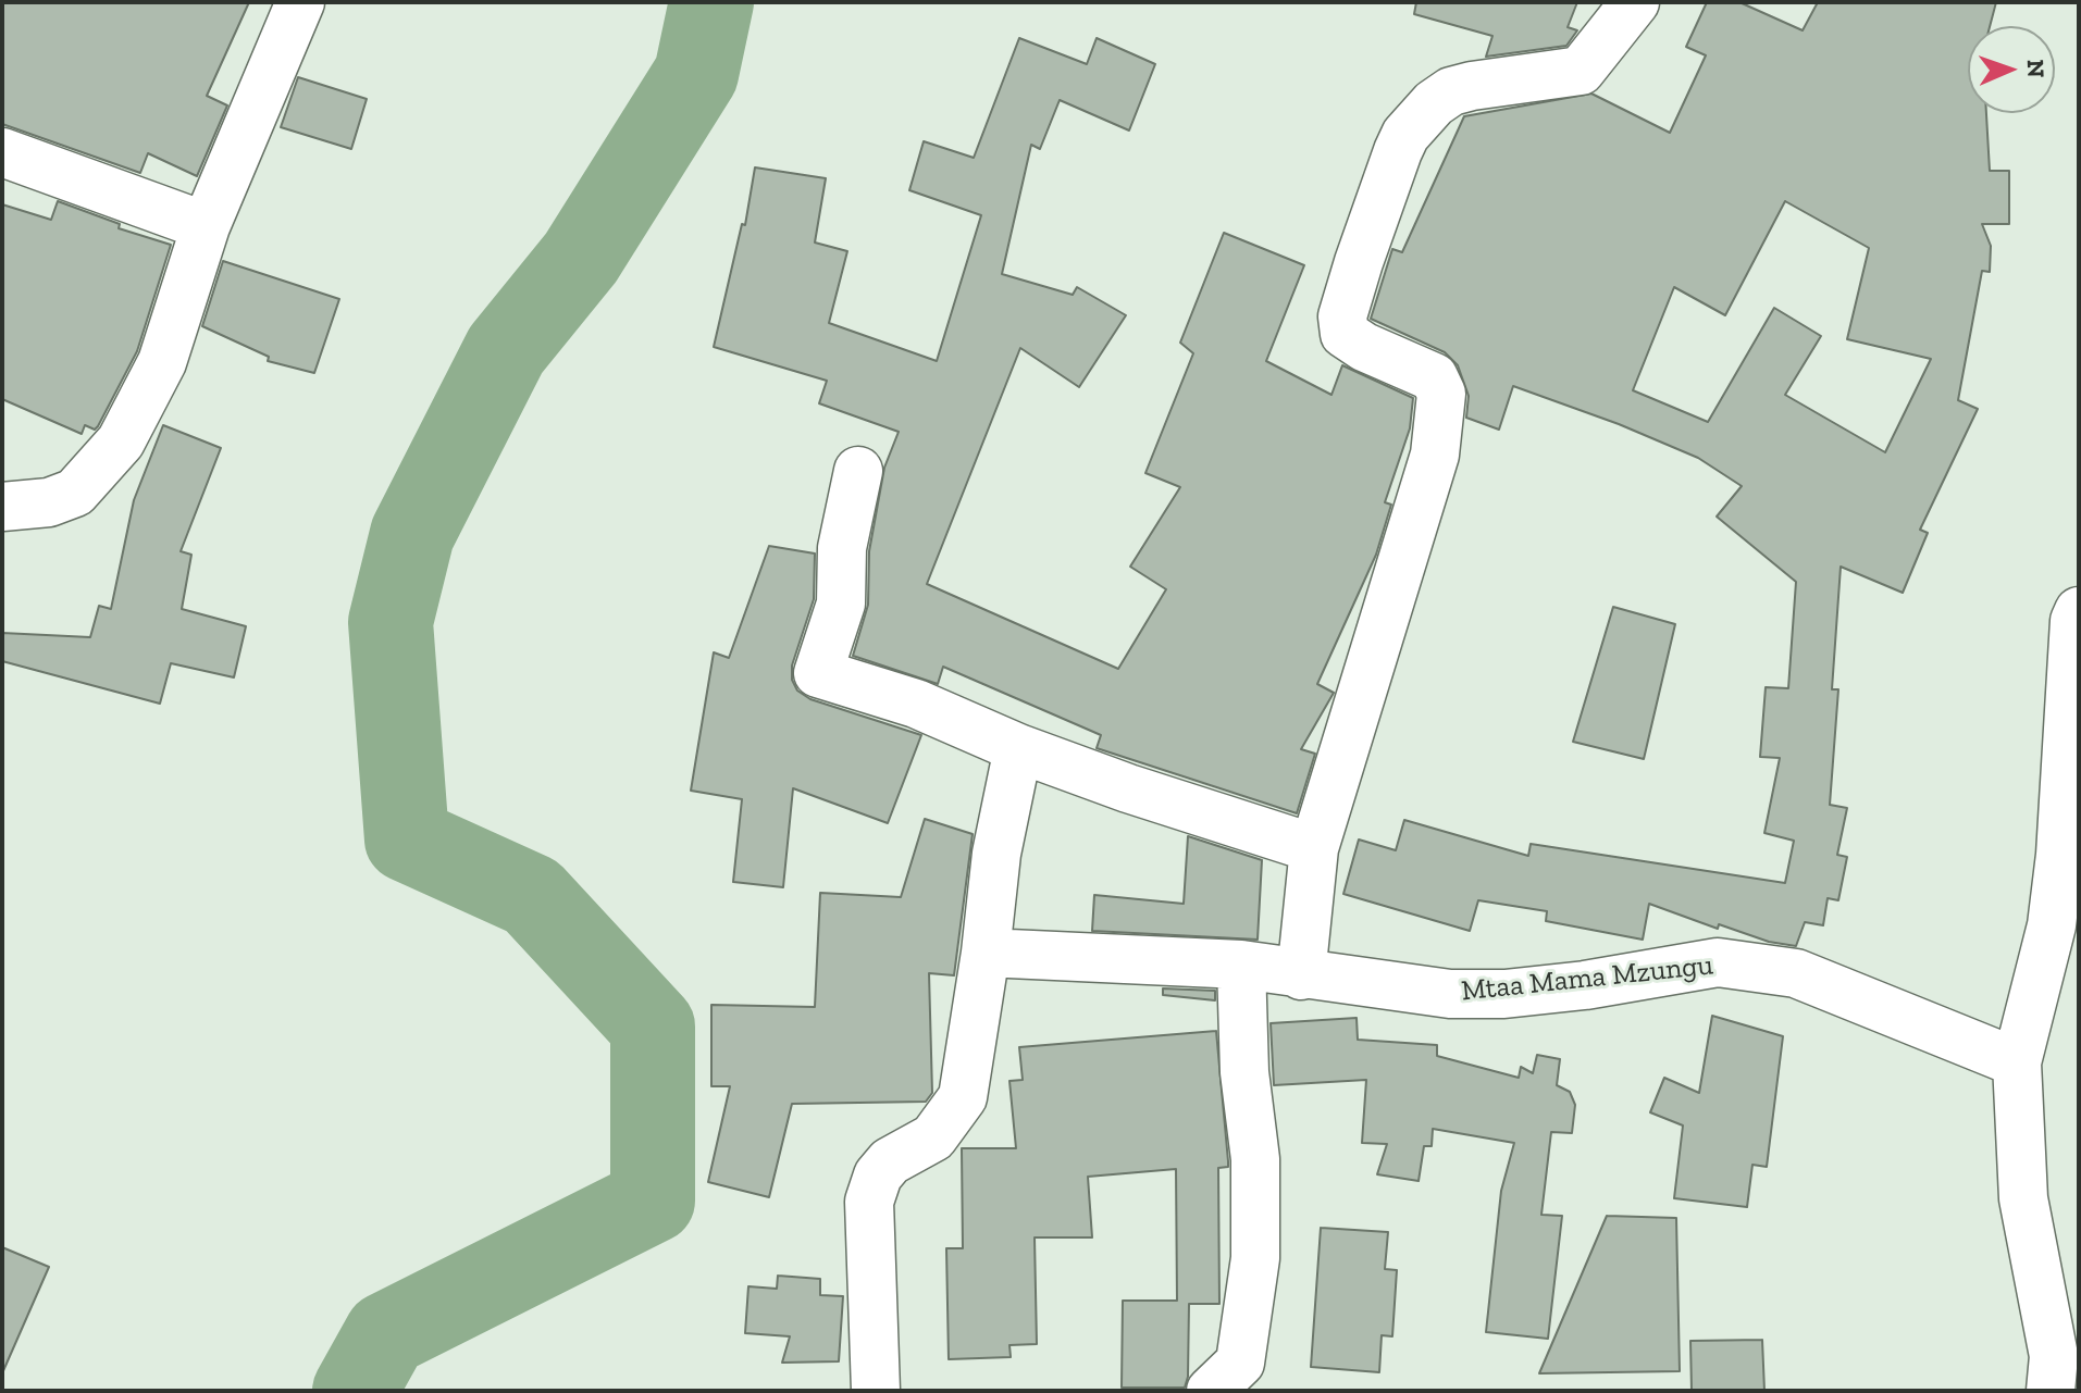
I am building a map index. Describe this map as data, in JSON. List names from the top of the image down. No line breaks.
{"streets":{"street":["Mtaa Mama Mzungu"]},"north":"right"}
